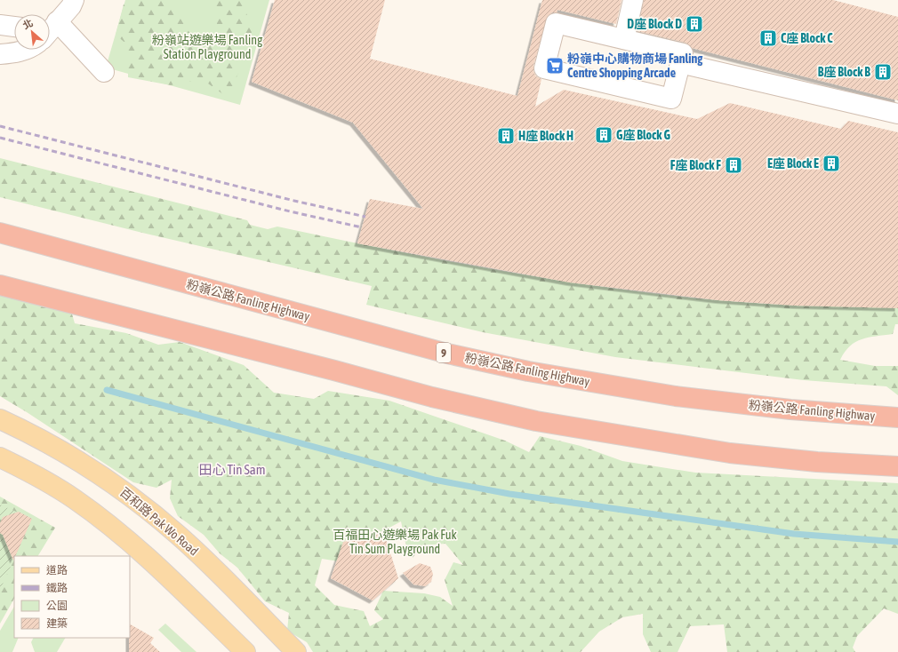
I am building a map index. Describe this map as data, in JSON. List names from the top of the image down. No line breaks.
{"streets":{"highway":["粉嶺公路 Fanling Highway","9"],"main road":["百和路 Pak Wo Road"]},"districts":["田心 Tin Sam"],"parks":["粉嶺站遊樂場 Fanling Station Playground","百福田心遊樂場 Pak Fuk Tin Sum Playground"],"places":{"building":["D座 Block D","C座 Block C","B座 Block B","G座 Block G","H座 Block H","E座 Block E","F座 Block F"],"supermarket":["粉嶺中心購物商場 Fanling Centre Shopping Arcade"]},"legend":["道路","鐵路","公園","建築"],"north":"top left"}
